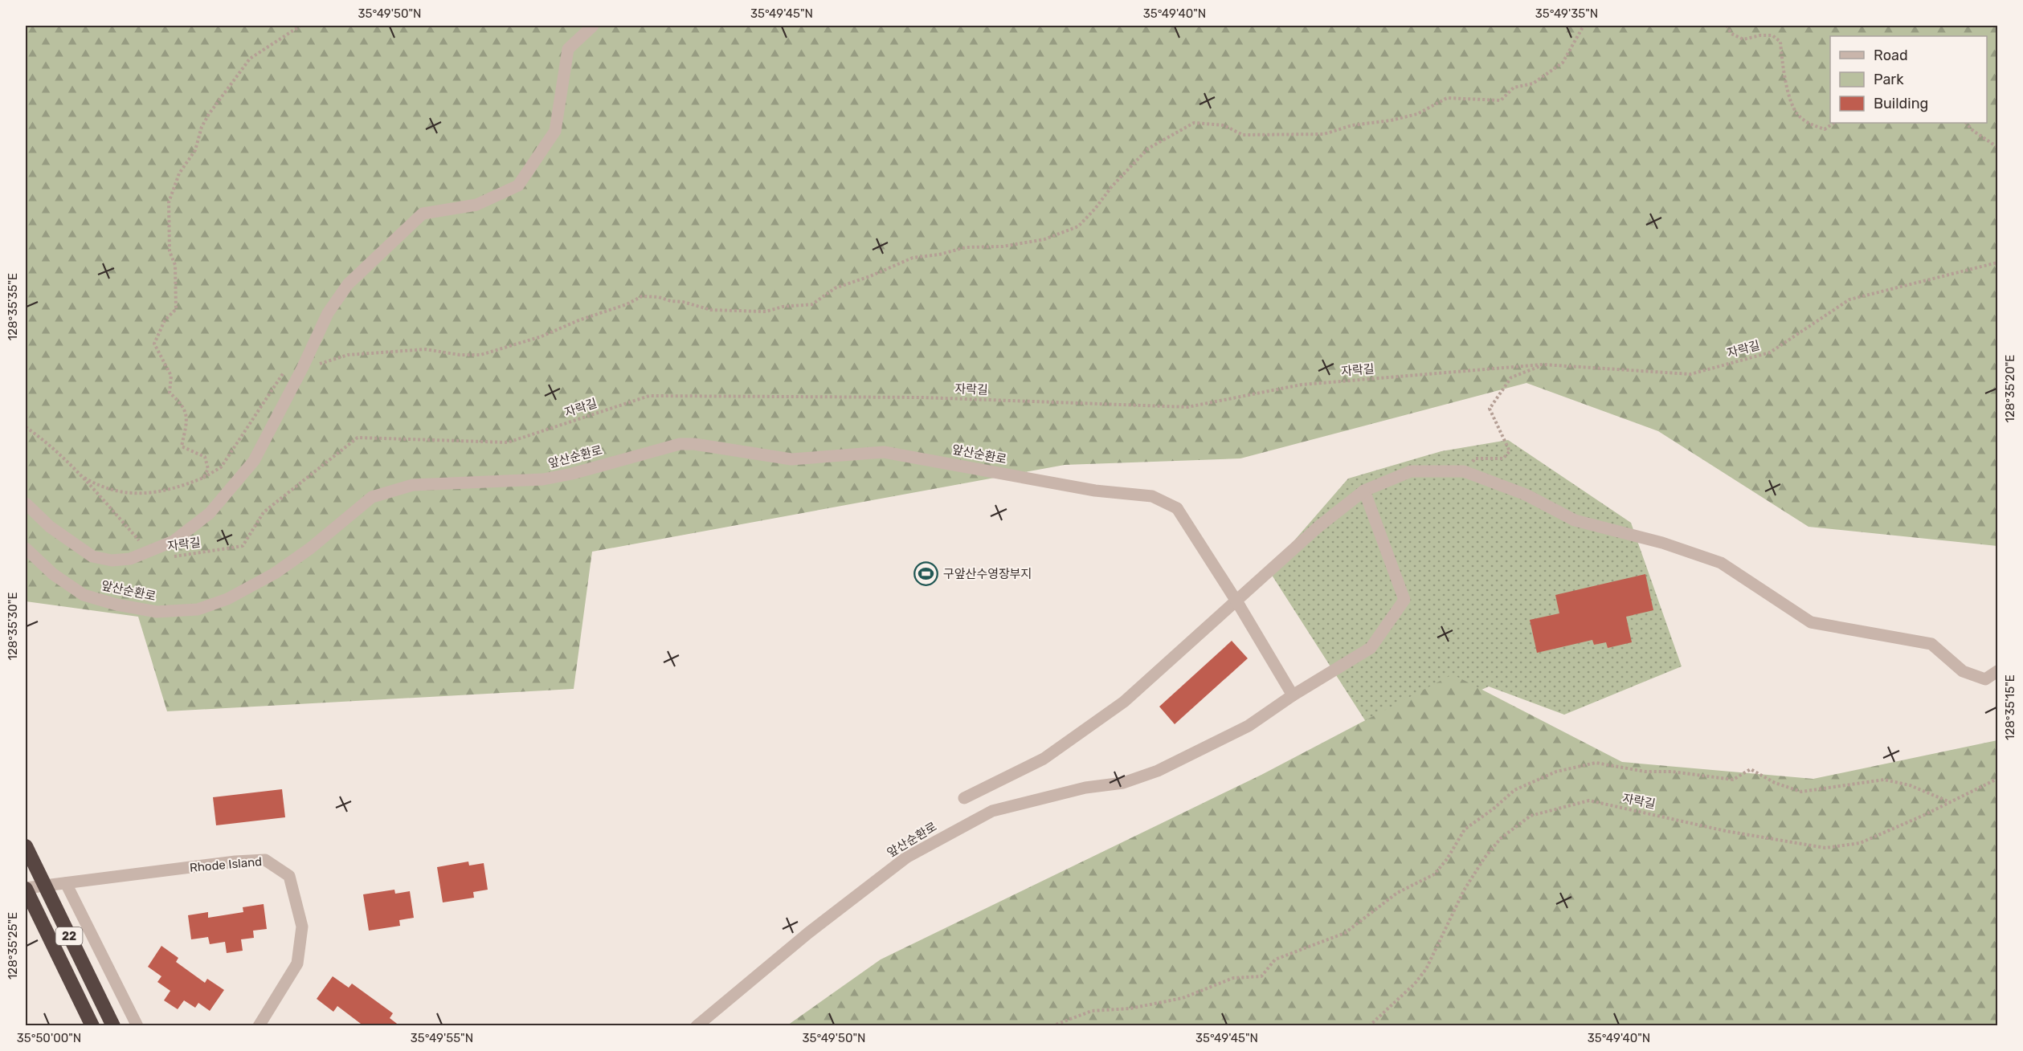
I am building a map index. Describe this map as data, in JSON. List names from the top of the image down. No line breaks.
{"streets":{"highway":["22"],"street":["앞산순환로","Rhode Island"],"path":["자락길"]},"crossings":[["Rhode Island","22"]],"places":{"sports":["구앞산수영장부지"]},"legend":["Road","Park","Building"],"coordinates":["35°49'50\"N","35°49'45\"N","35°49'40\"N","35°49'35\"N","128°35'35\"E","128°35'20\"E","128°35'30\"E","128°35'15\"E","128°35'25\"E","35°50'00\"N","35°49'55\"N"]}
